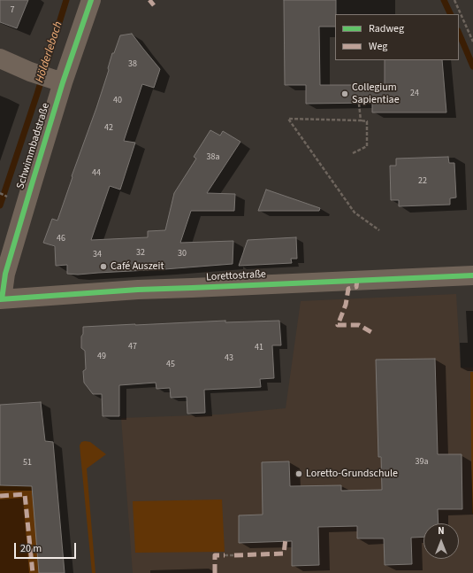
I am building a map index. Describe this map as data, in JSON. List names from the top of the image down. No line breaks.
{"streets":{"street":["Schwimmbadstraße","Lorettostraße"]},"crossings":[["Schwimmbadstraße","Lorettostraße"]],"water":["Hölderlebach"],"places":["Collegium Sapientiae","Café Auszeit","Loretto-Grundschule"],"house_numbers":["7","38","24","40","42","38a","44","22","46","32","30","34","47","41","49","43","45","39a","51"],"legend":["Radweg","Weg"],"scale_bar":"20 m","north":"top"}
